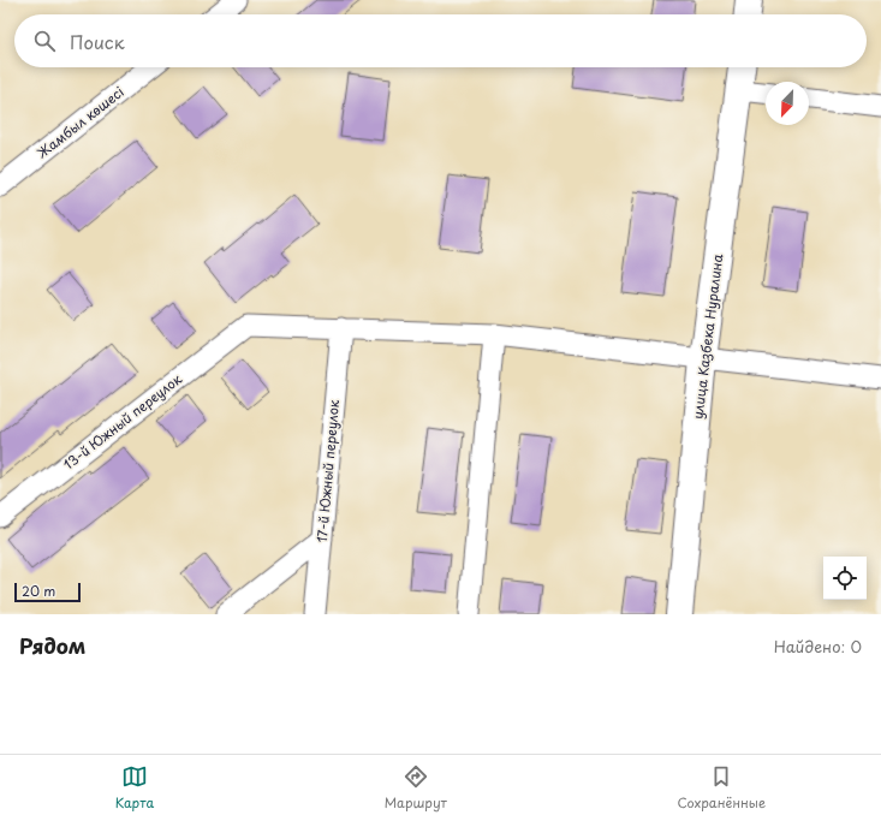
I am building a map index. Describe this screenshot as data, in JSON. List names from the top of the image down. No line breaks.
{"streets":{"street":["Жамбыл көшесі","улица Казбека Нуралина","13-й Южный переулок","17-й Южный переулок"]},"crossings":[["13-й Южный переулок","17-й Южный переулок"]],"scale_bar":"20 m","north":"bottom left","page":{"search":"Поиск","scale":"20 m","heading":["Рядом","Найдено: 0"],"nav":["Карта","Маршрут","Сохранённые"]}}
